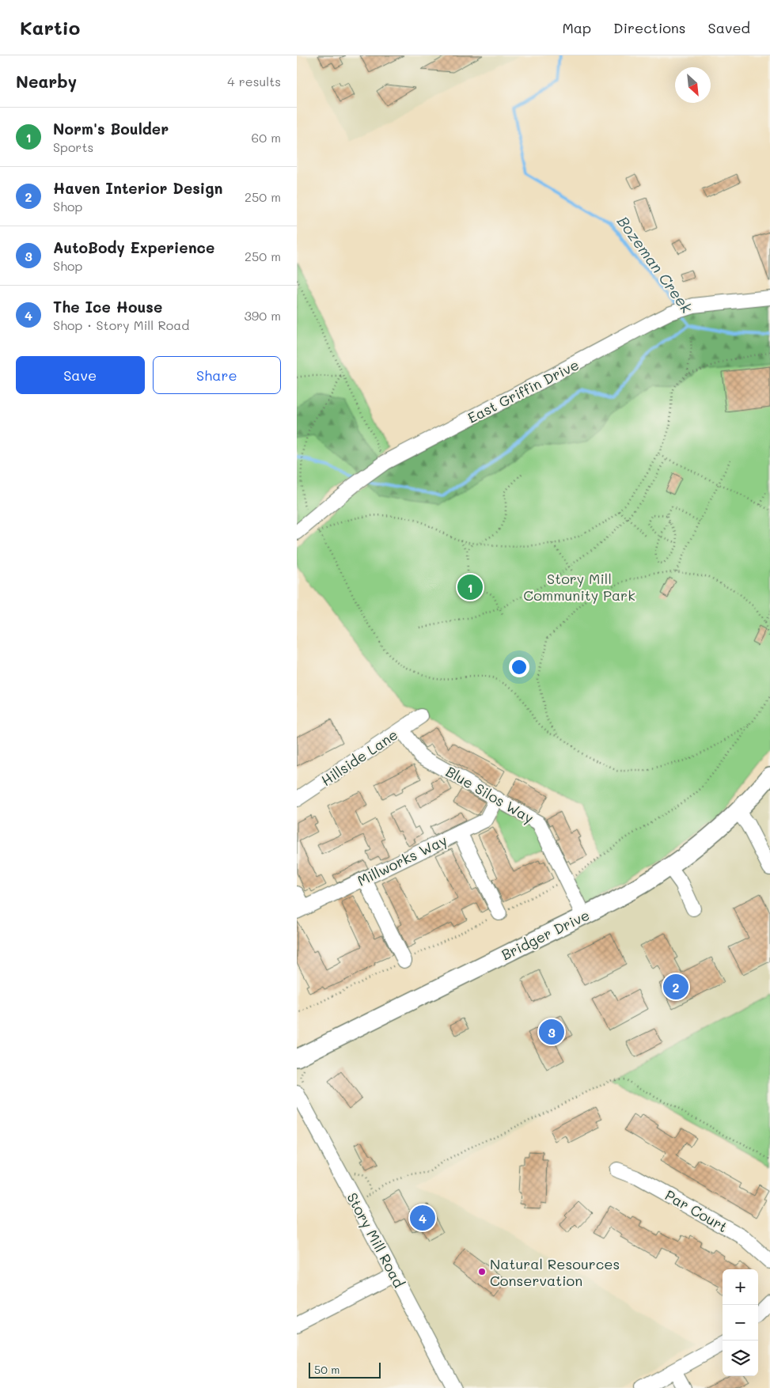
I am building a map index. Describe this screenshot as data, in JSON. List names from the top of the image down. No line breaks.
{"streets":{"main road":["Bridger Drive"],"street":["East Griffin Drive","Hillside Lane","Blue Silos Way","Millworks Way","Par Court","Story Mill Road"]},"crossings":[["Hillside Lane","Blue Silos Way"],["Blue Silos Way","Millworks Way"],["Blue Silos Way","Bridger Drive"]],"water":["Bozeman Creek"],"parks":["Story Mill Community Park"],"places":["Natural Resources Conservation"],"scale_bar":"50 m","north":"bottom right","page":{"header":"Kartio","nav":["Map","Directions","Saved"],"heading":["Nearby","4 results"],"list":[{"mark":"1","name":"Norm's Boulder","note":"Sports","value":"60 m"},{"mark":"2","name":"Haven Interior Design","note":"Shop","value":"250 m"},{"mark":"3","name":"AutoBody Experience","note":"Shop","value":"250 m"},{"mark":"4","name":"The Ice House","note":"Shop · Story Mill Road","value":"390 m"}],"buttons":["Save","Share"],"pins":["1","2","3","4"],"map_buttons":["+","−"],"scale":"50 m"}}
